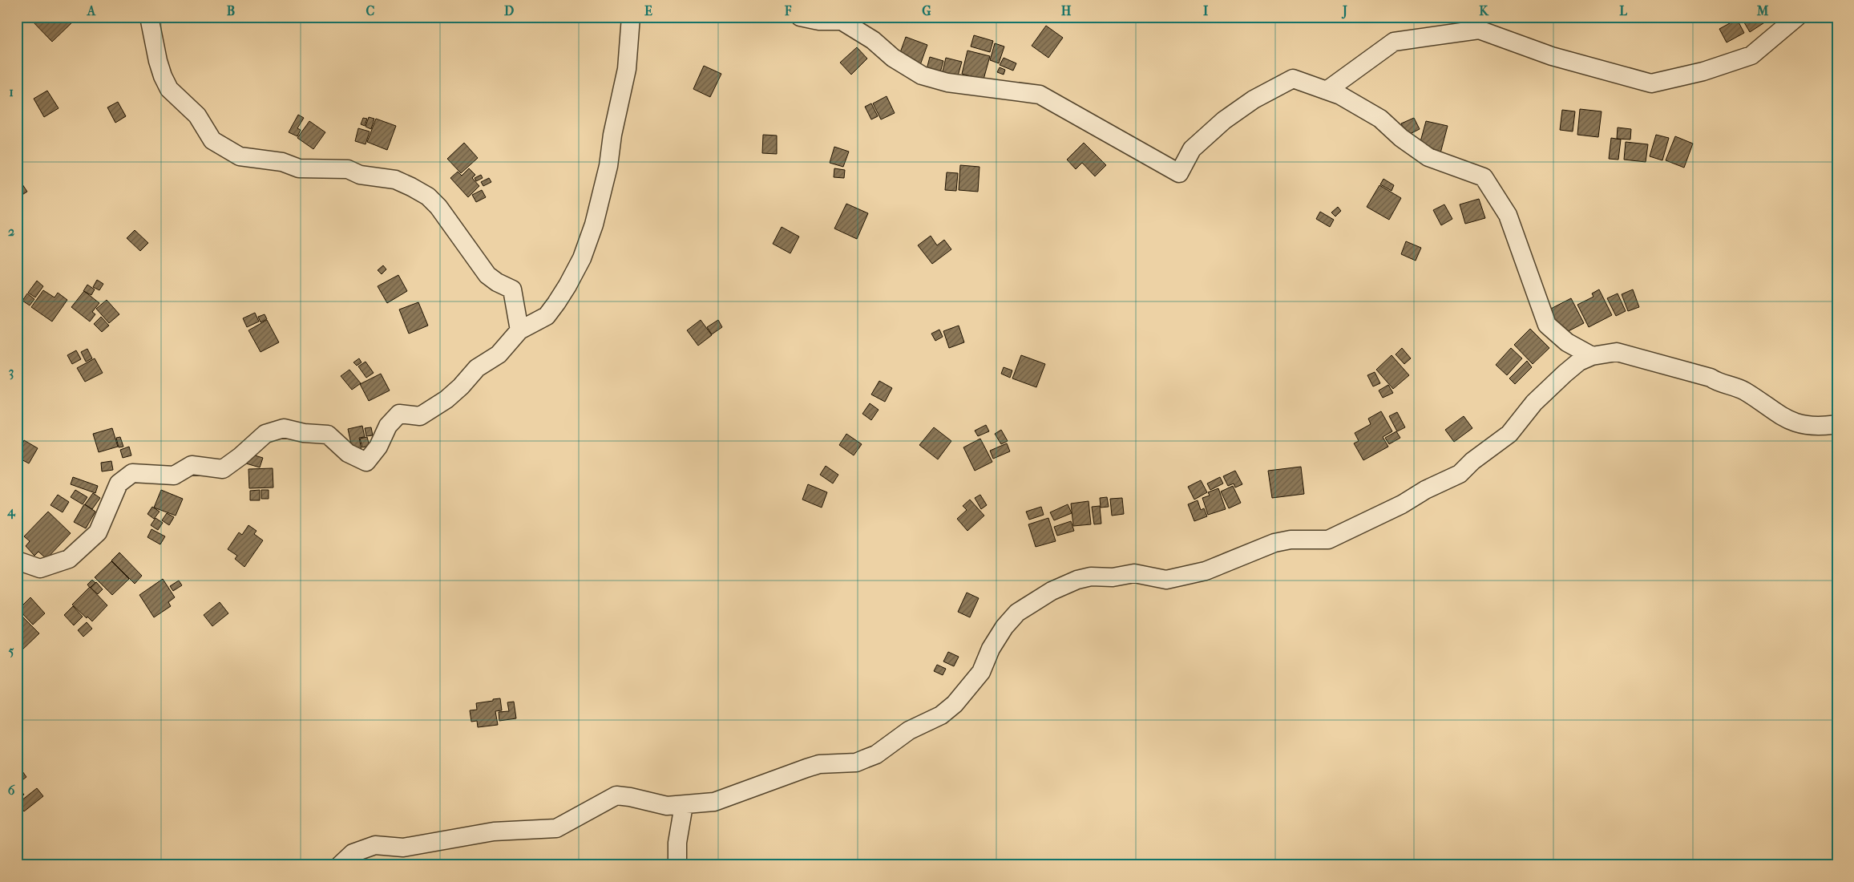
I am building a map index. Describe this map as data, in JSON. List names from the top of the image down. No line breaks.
{"grid":{"columns":["A","B","C","D","E","F","G","H","I","J","K","L","M"],"rows":["1","2","3","4","5","6"]}}
